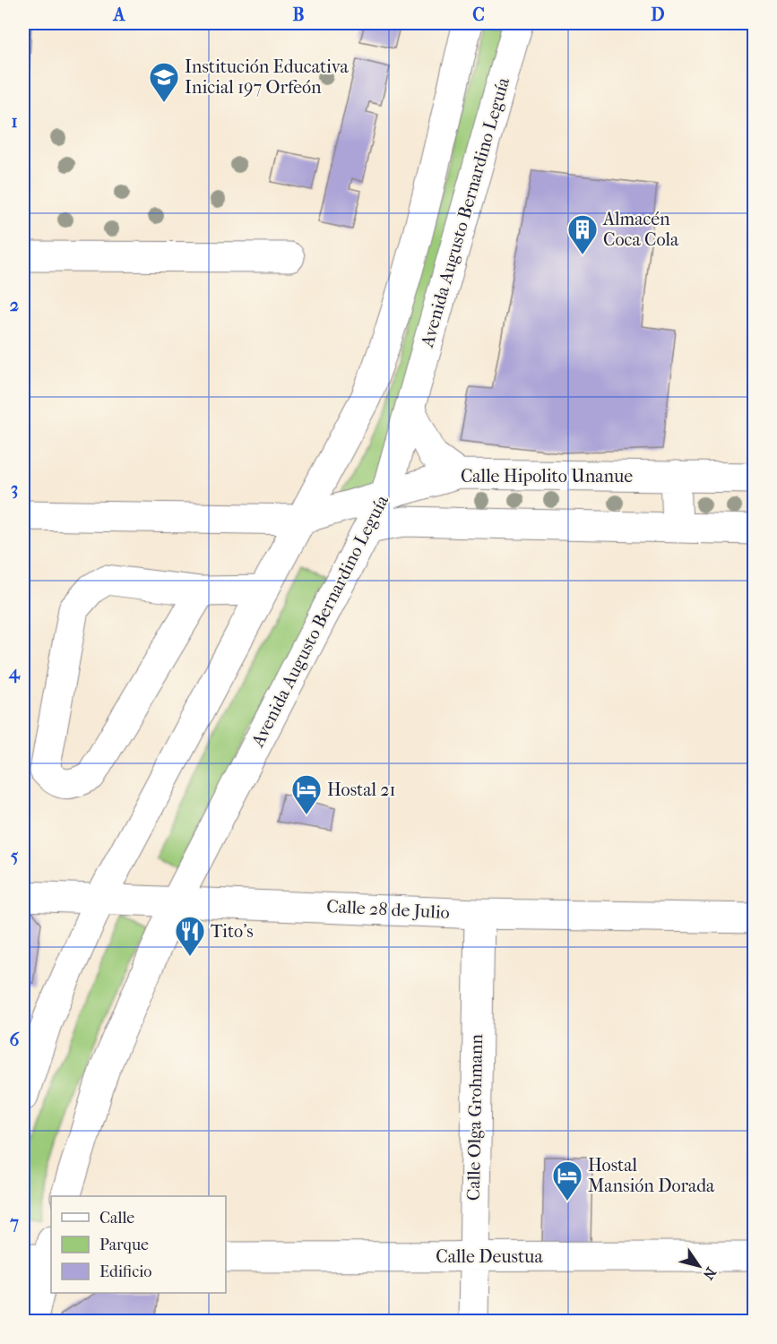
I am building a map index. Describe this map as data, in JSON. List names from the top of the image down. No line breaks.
{"streets":{"main road":["Avenida Augusto Bernardino Leguía","Calle Hipolito Unanue","Calle 28 de Julio","Calle Olga Grohmann","Calle Deustua"]},"crossings":[["Avenida Augusto Bernardino Leguía","Calle Hipolito Unanue"],["Avenida Augusto Bernardino Leguía","Calle 28 de Julio"],["Calle 28 de Julio","Calle Olga Grohmann"],["Calle Olga Grohmann","Calle Deustua"]],"places":{"school or university":["Institución Educativa Inicial 197 Orfeón"],"building":["Almacén Coca Cola"],"hotel":["Hostal 21","Hostal Mansión Dorada"],"restaurant":["Tito's"]},"legend":["Calle","Parque","Edificio"],"north":"bottom right","grid":{"columns":["A","B","C","D"],"rows":["1","2","3","4","5","6","7"]}}
